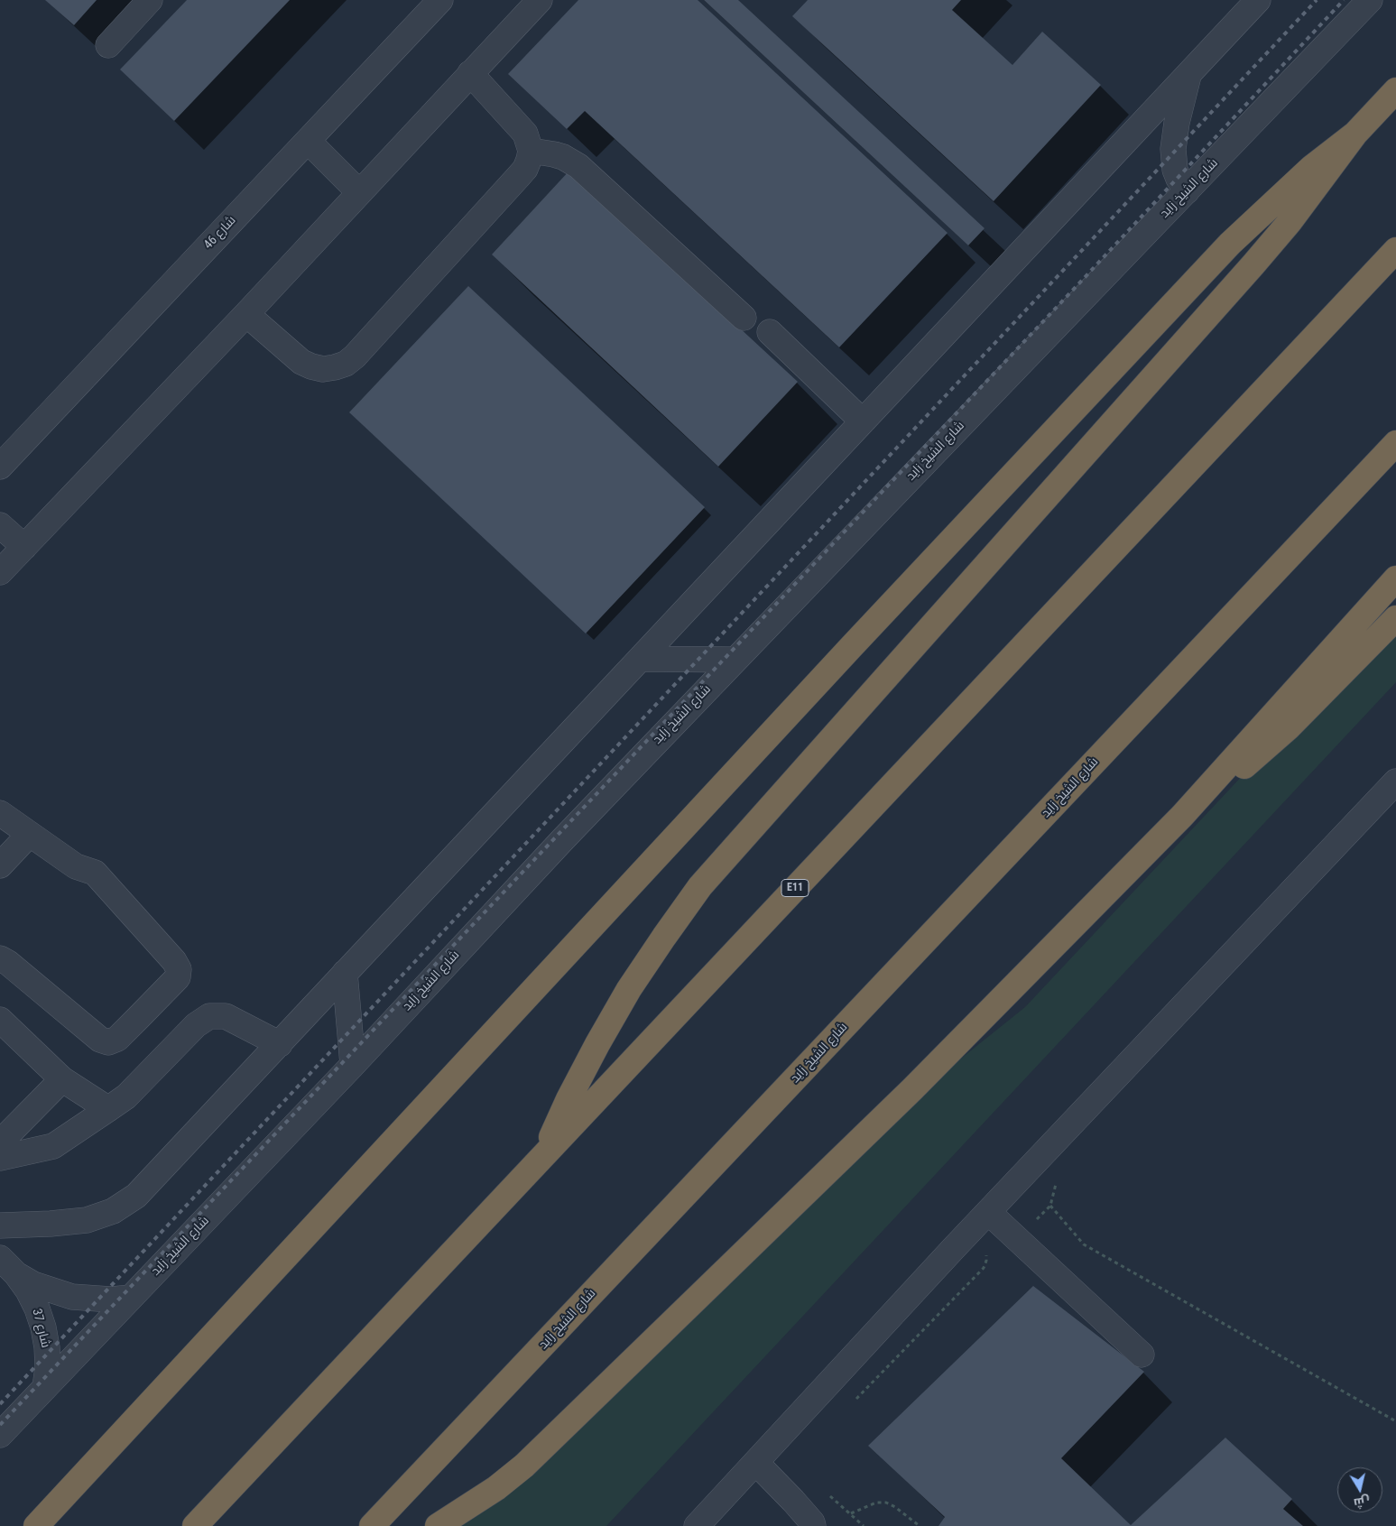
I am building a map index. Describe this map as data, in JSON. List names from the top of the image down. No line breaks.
{"streets":{"highway":["شارع الشيخ زايد","E11"],"street":["شارع 46","شارع 37"]},"crossings":[["شارع الشيخ زايد","شارع 37"]],"north":"bottom"}
